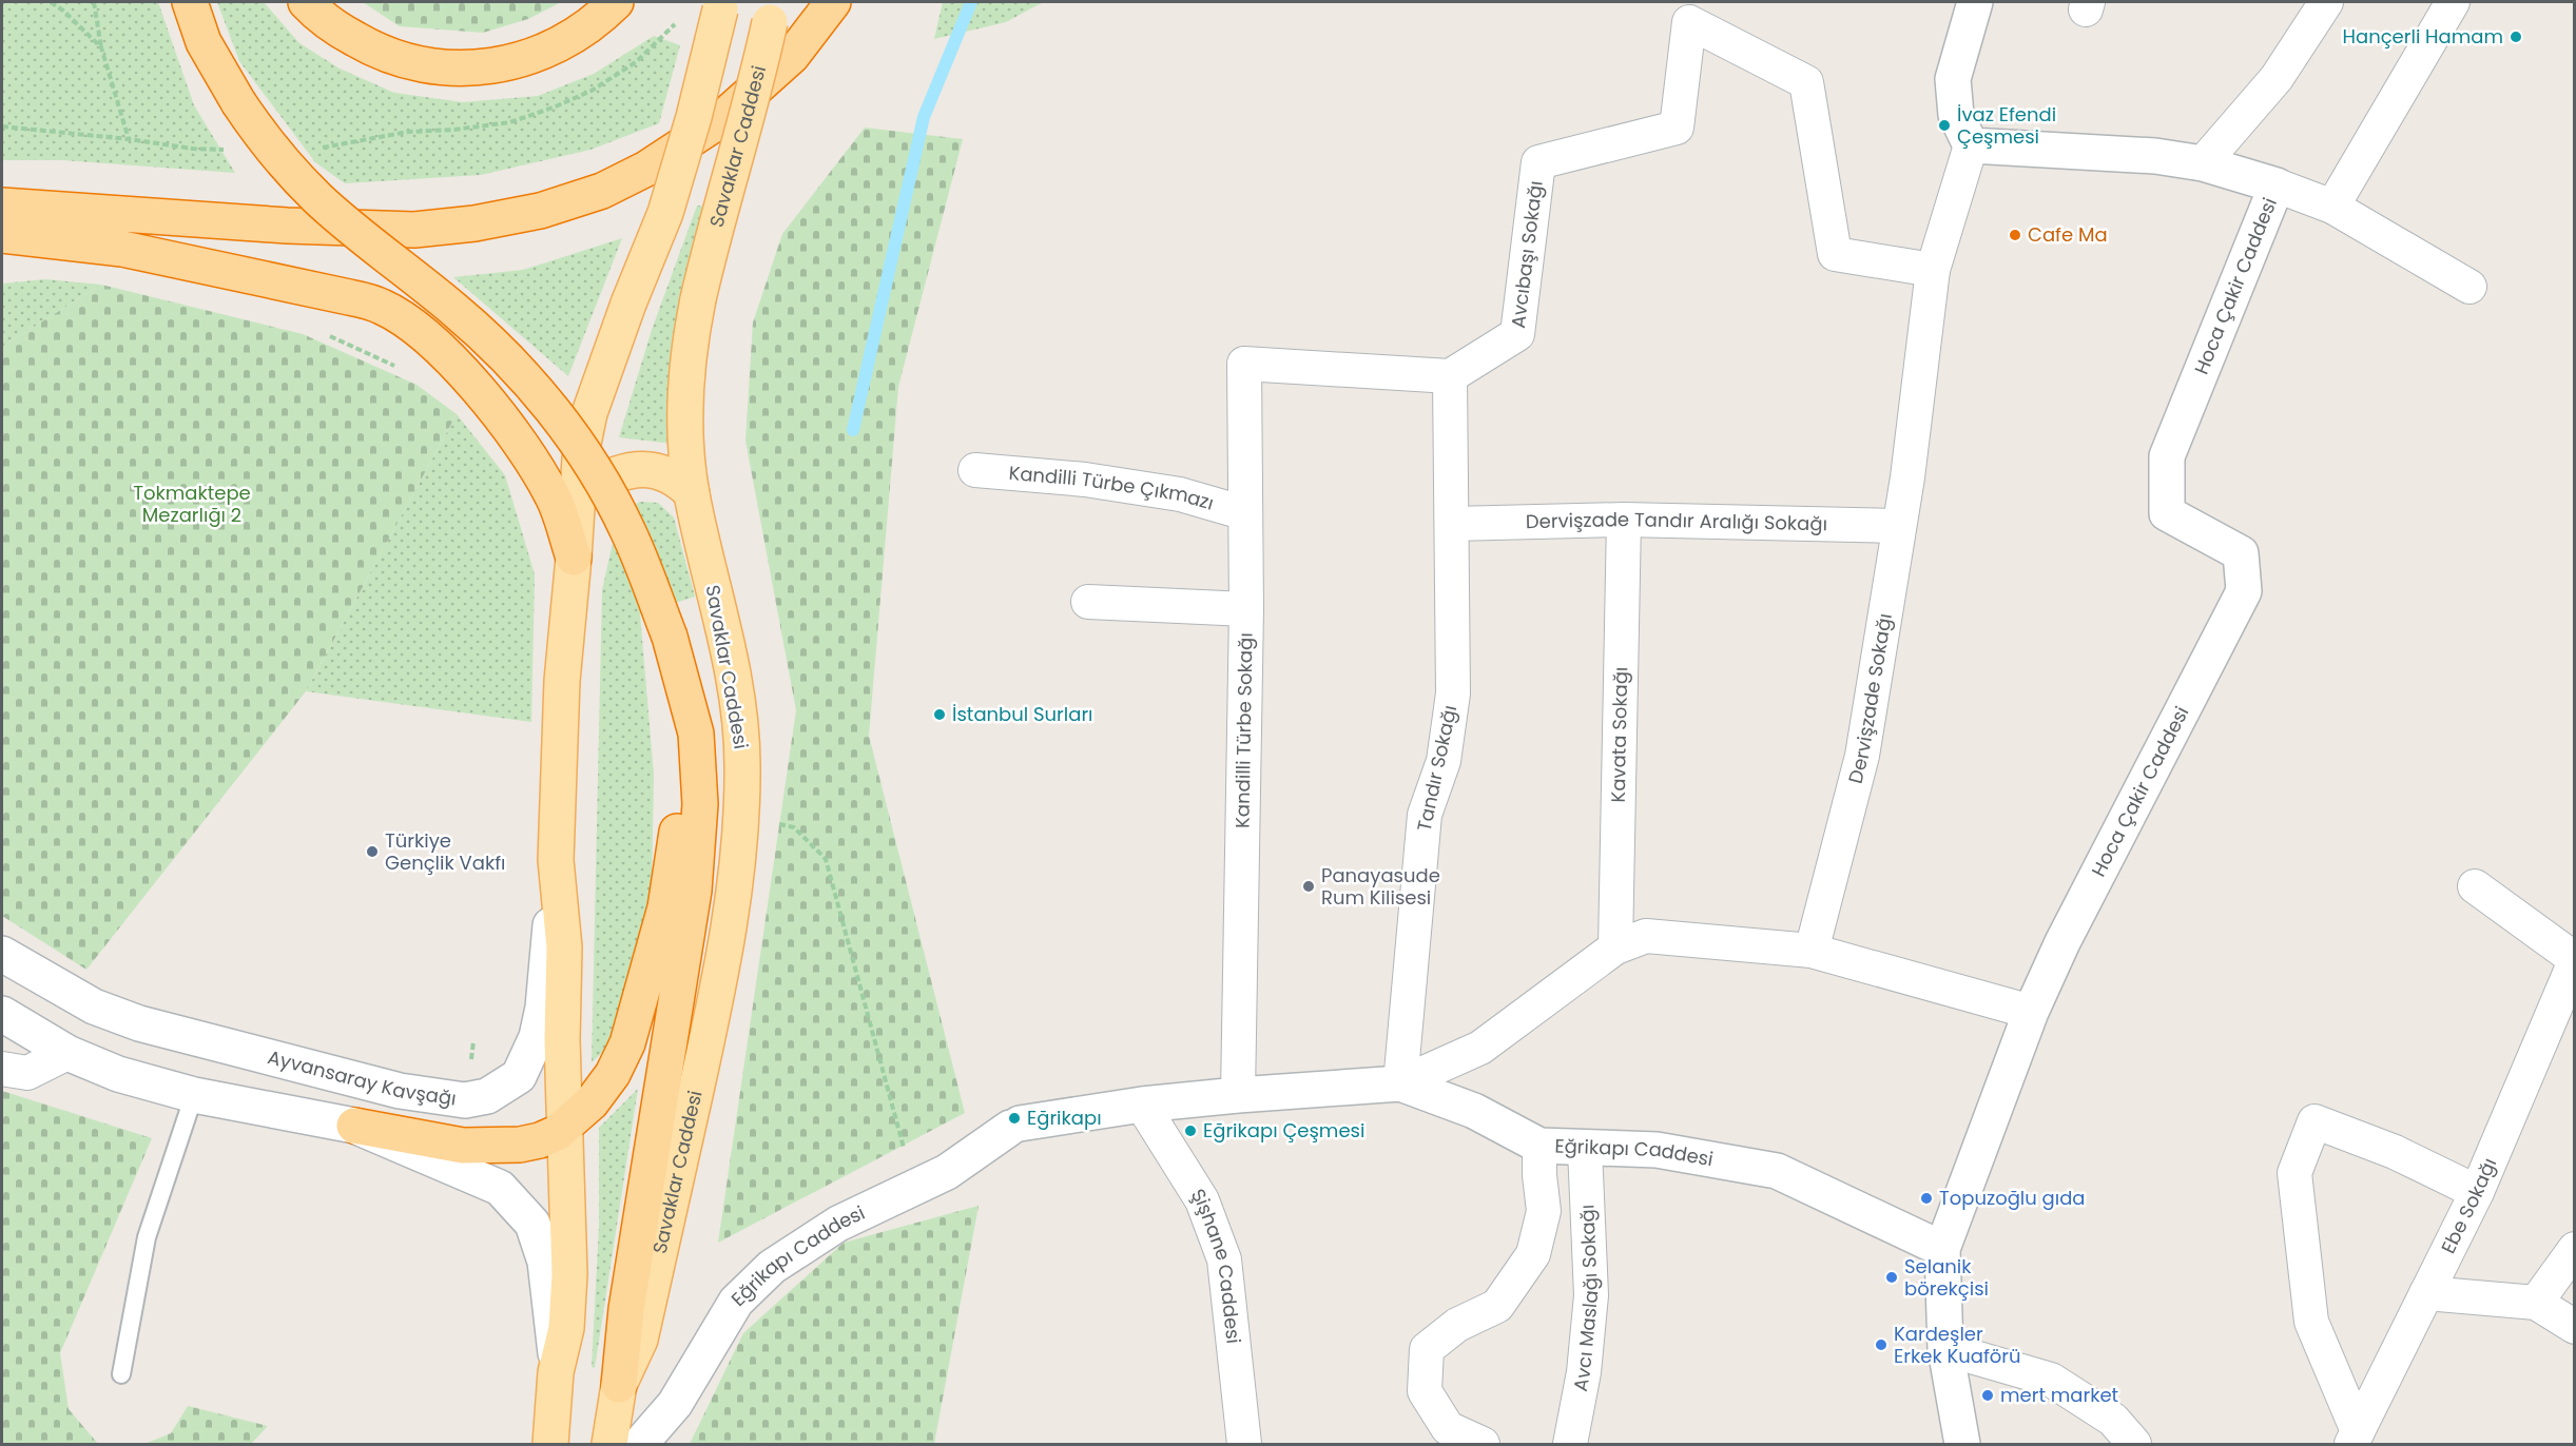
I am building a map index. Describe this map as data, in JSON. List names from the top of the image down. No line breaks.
{"streets":{"main road":["Savaklar Caddesi"],"street":["Avcıbaşı Sokağı","Hoca Çakir Caddesi","Kandilli Türbe Çıkmazı","Dervişzade Tandır Aralığı Sokağı","Dervişzade Sokağı","Kandilli Türbe Sokağı","Kavata Sokağı","Tandır Sokağı","Ayvansaray Kavşağı","Eğrikapı Caddesi","Ebe Sokağı","Şişhane Caddesi","Avcı Maslağı Sokağı"]},"crossings":[["Avcıbaşı Sokağı","Dervişzade Sokağı"],["Avcıbaşı Sokağı","Kandilli Türbe Sokağı"],["Avcıbaşı Sokağı","Tandır Sokağı"],["Hoca Çakir Caddesi","Eğrikapı Caddesi"],["Kandilli Türbe Çıkmazı","Kandilli Türbe Sokağı"],["Dervişzade Tandır Aralığı Sokağı","Dervişzade Sokağı"],["Dervişzade Tandır Aralığı Sokağı","Kavata Sokağı"],["Dervişzade Tandır Aralığı Sokağı","Tandır Sokağı"],["Kandilli Türbe Sokağı","Tandır Sokağı"],["Kandilli Türbe Sokağı","Eğrikapı Caddesi"],["Tandır Sokağı","Eğrikapı Caddesi"],["Eğrikapı Caddesi","Şişhane Caddesi"],["Eğrikapı Caddesi","Avcı Maslağı Sokağı"]],"parks":["Tokmaktepe Mezarlığı 2"],"places":["Hançerli Hamam","İvaz Efendi Çeşmesi","Cafe Ma","İstanbul Surları","Türkiye Gençlik Vakfı","Panayasude Rum Kilisesi","Eğrikapı","Eğrikapı Çeşmesi","Topuzoğlu gıda","Selanik börekçisi","Kardeşler Erkek Kuaförü","mert market"]}
